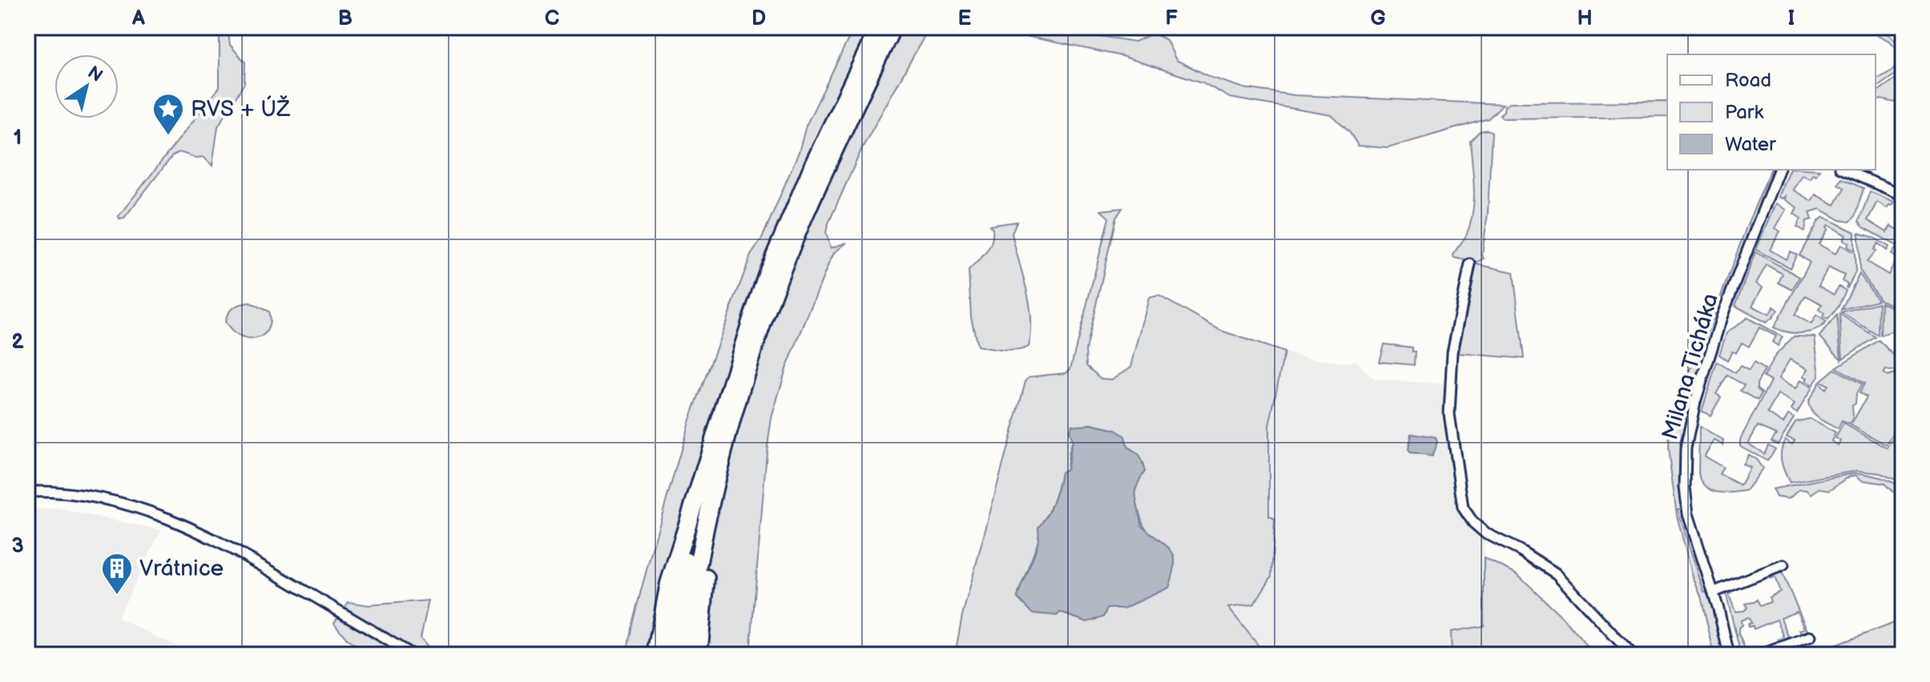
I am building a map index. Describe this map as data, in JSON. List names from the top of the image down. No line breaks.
{"streets":{"street":["Milana Ticháka"]},"places":{"place":["RVS + ÚŽ"],"building":["Vrátnice"]},"legend":["Road","Park","Water"],"north":"top right","grid":{"columns":["A","B","C","D","E","F","G","H","I"],"rows":["1","2","3"]}}
